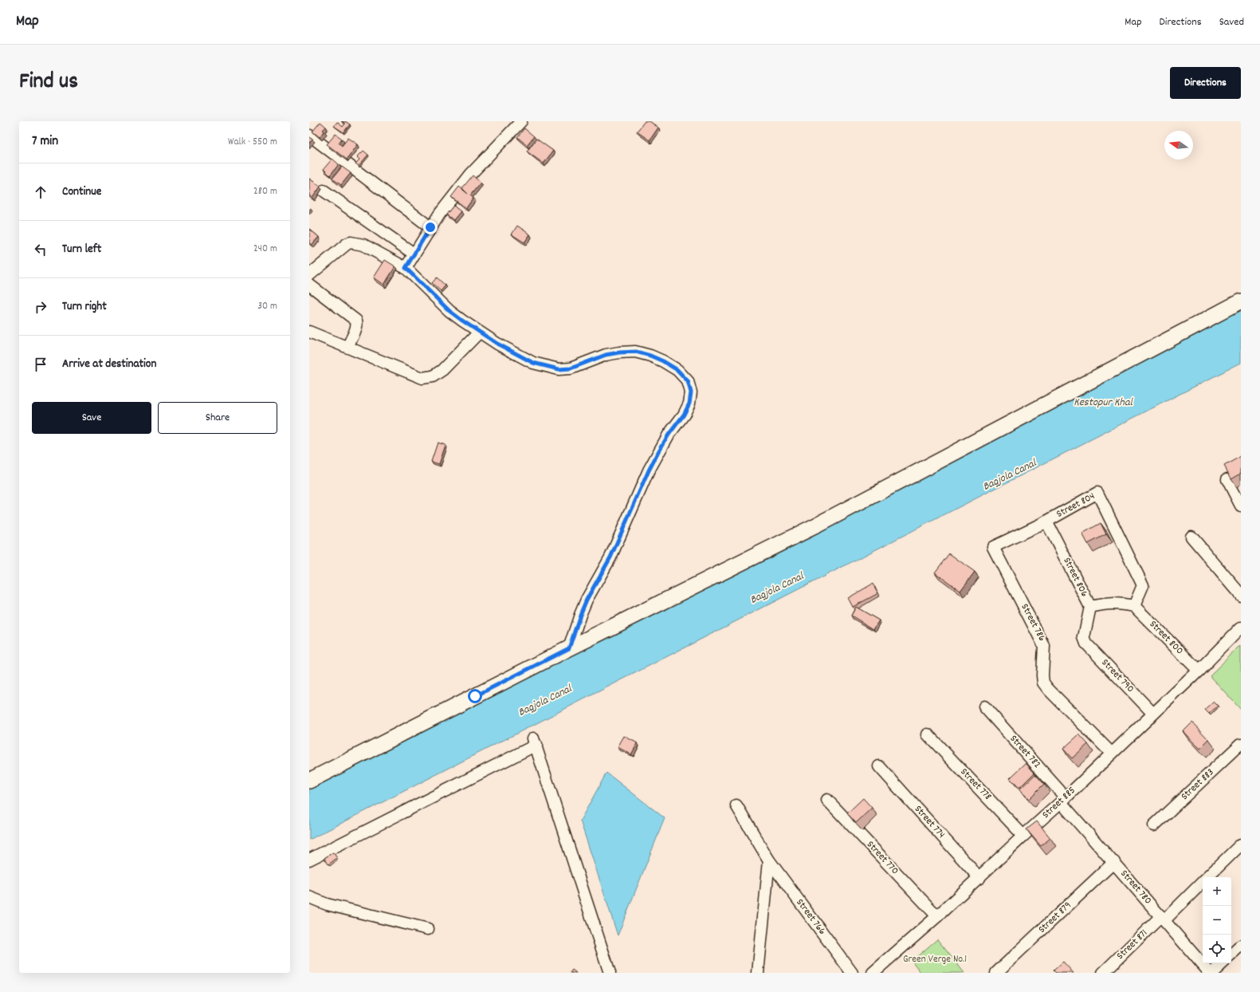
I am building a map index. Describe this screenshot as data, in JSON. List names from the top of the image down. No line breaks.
{"streets":{"street":["Street 804","Street 806","Street 786","Street 800","Street 790","Street 782","Street 778","Street 883","Street 885","Street 774","Street 770","Street 780","Street 766","Street 879","Street 871"]},"crossings":[["Street 804","Street 806"],["Street 804","Street 786"],["Street 804","Street 800"],["Street 806","Street 790"],["Street 786","Street 885"],["Street 800","Street 885"],["Street 790","Street 885"],["Street 782","Street 885"],["Street 782","Street 780"],["Street 778","Street 885"],["Street 885","Street 774"],["Street 885","Street 770"],["Street 885","Street 780"],["Street 780","Street 879"],["Street 780","Street 871"]],"water":["Kestopur Khal","Bagjola Canal"],"parks":["Green Verge No.1"],"north":"left","page":{"header":"Map","nav":["Map","Directions","Saved"],"title":"Find us","buttons":["Directions",["Save","Share"]],"heading":["7 min","Walk · 550 m"],"list":[["Continue","280 m"],["Turn left","240 m"],["Turn right","30 m"],"Arrive at destination"],"map_buttons":["+","−"]}}
